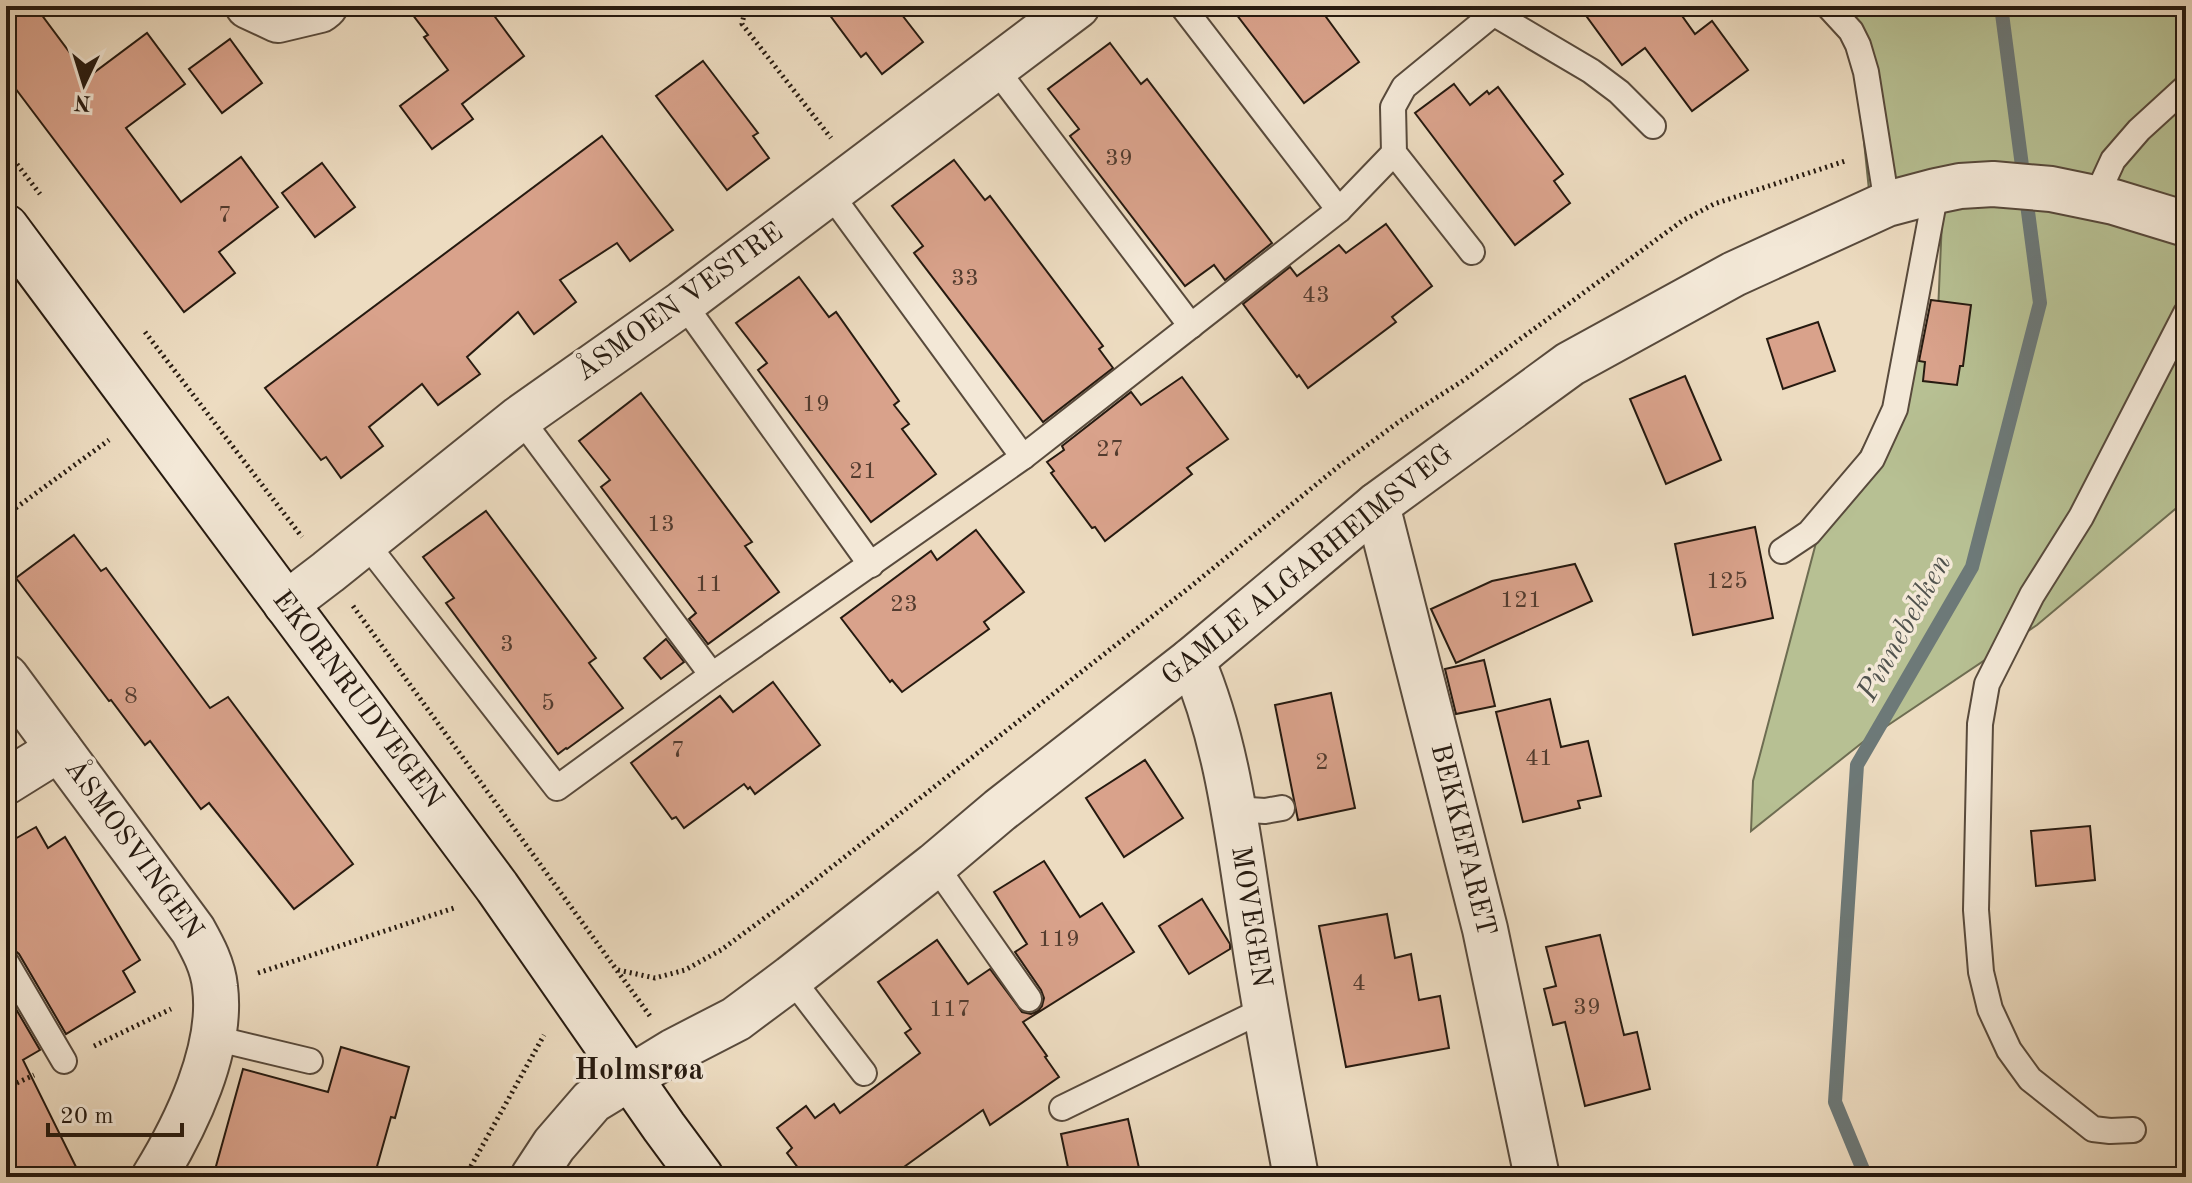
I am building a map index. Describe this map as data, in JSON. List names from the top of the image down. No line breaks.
{"streets":{"street":["ÅSMOEN VESTRE","GAMLE ALGARHEIMSVEG","EKORNRUDVEGEN","BEKKEFARET","ÅSMOSVINGEN","MOVEGEN"]},"crossings":[["ÅSMOEN VESTRE","EKORNRUDVEGEN"],["GAMLE ALGARHEIMSVEG","EKORNRUDVEGEN"],["GAMLE ALGARHEIMSVEG","BEKKEFARET"],["GAMLE ALGARHEIMSVEG","MOVEGEN"]],"districts":["Holmsrøa"],"water":["Pinnebekken"],"house_numbers":["39","7","33","43","19","27","21","13","125","11","121","23","3","8","5","7","41","2","119","4","39","117"],"scale_bar":"20 m","north":"bottom"}
